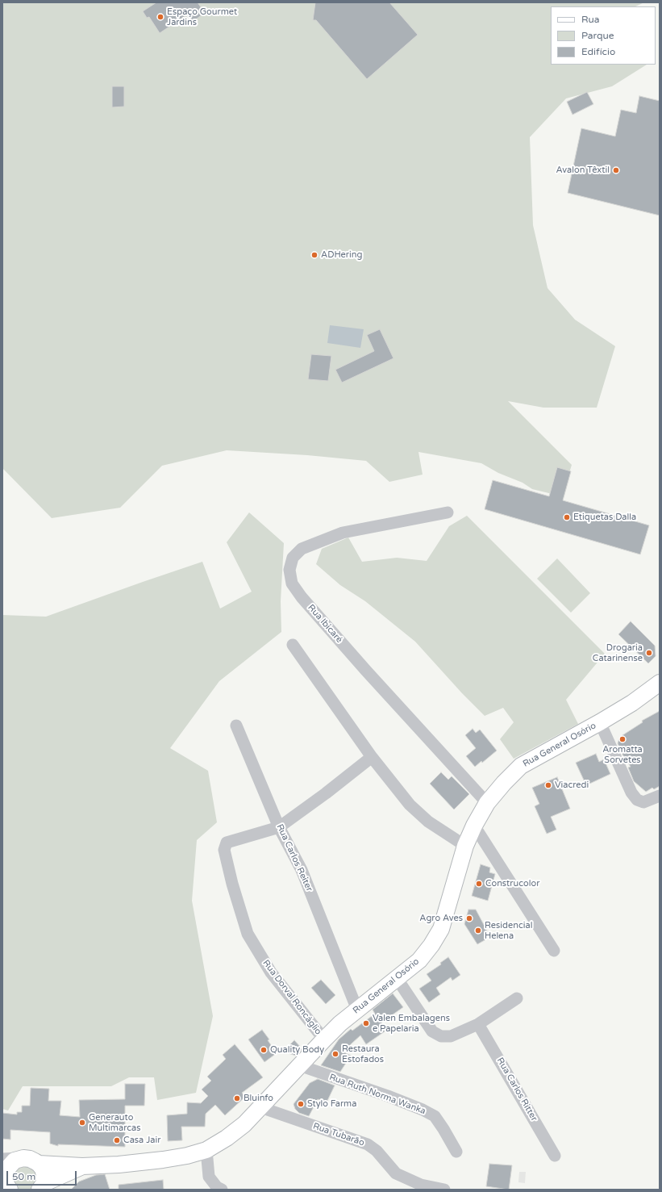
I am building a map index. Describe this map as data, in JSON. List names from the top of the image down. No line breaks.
{"streets":{"main road":["Rua General Osório"],"street":["Rua Ibicaré","Rua Carlos Reiter","Rua Dorval Roncáglio","Rua Carlos Ritter","Rua Ruth Norma Wanka","Rua Tubarão"]},"crossings":[["Rua Ibicaré","Rua General Osório"],["Rua General Osório","Rua Carlos Reiter"],["Rua General Osório","Rua Dorval Roncáglio"],["Rua General Osório","Rua Ruth Norma Wanka"],["Rua General Osório","Rua Tubarão"],["Rua Carlos Reiter","Rua Dorval Roncáglio"]],"places":["Espaço Gourmet Jardins","Avalon Têxtil","ADHering","Etiquetas Dalla","Drogaria Catarinense","Aromatta Sorvetes","Viacredi","Construcolor","Agro Aves","Residencial Helena","Valen Embalagens e Papelaria","Quality Body","Restaura Estofados","Bluinfo","Stylo Farma","Generauto Multimarcas","Casa Jair"],"legend":["Rua","Parque","Edifício"],"scale_bar":"50 m"}
